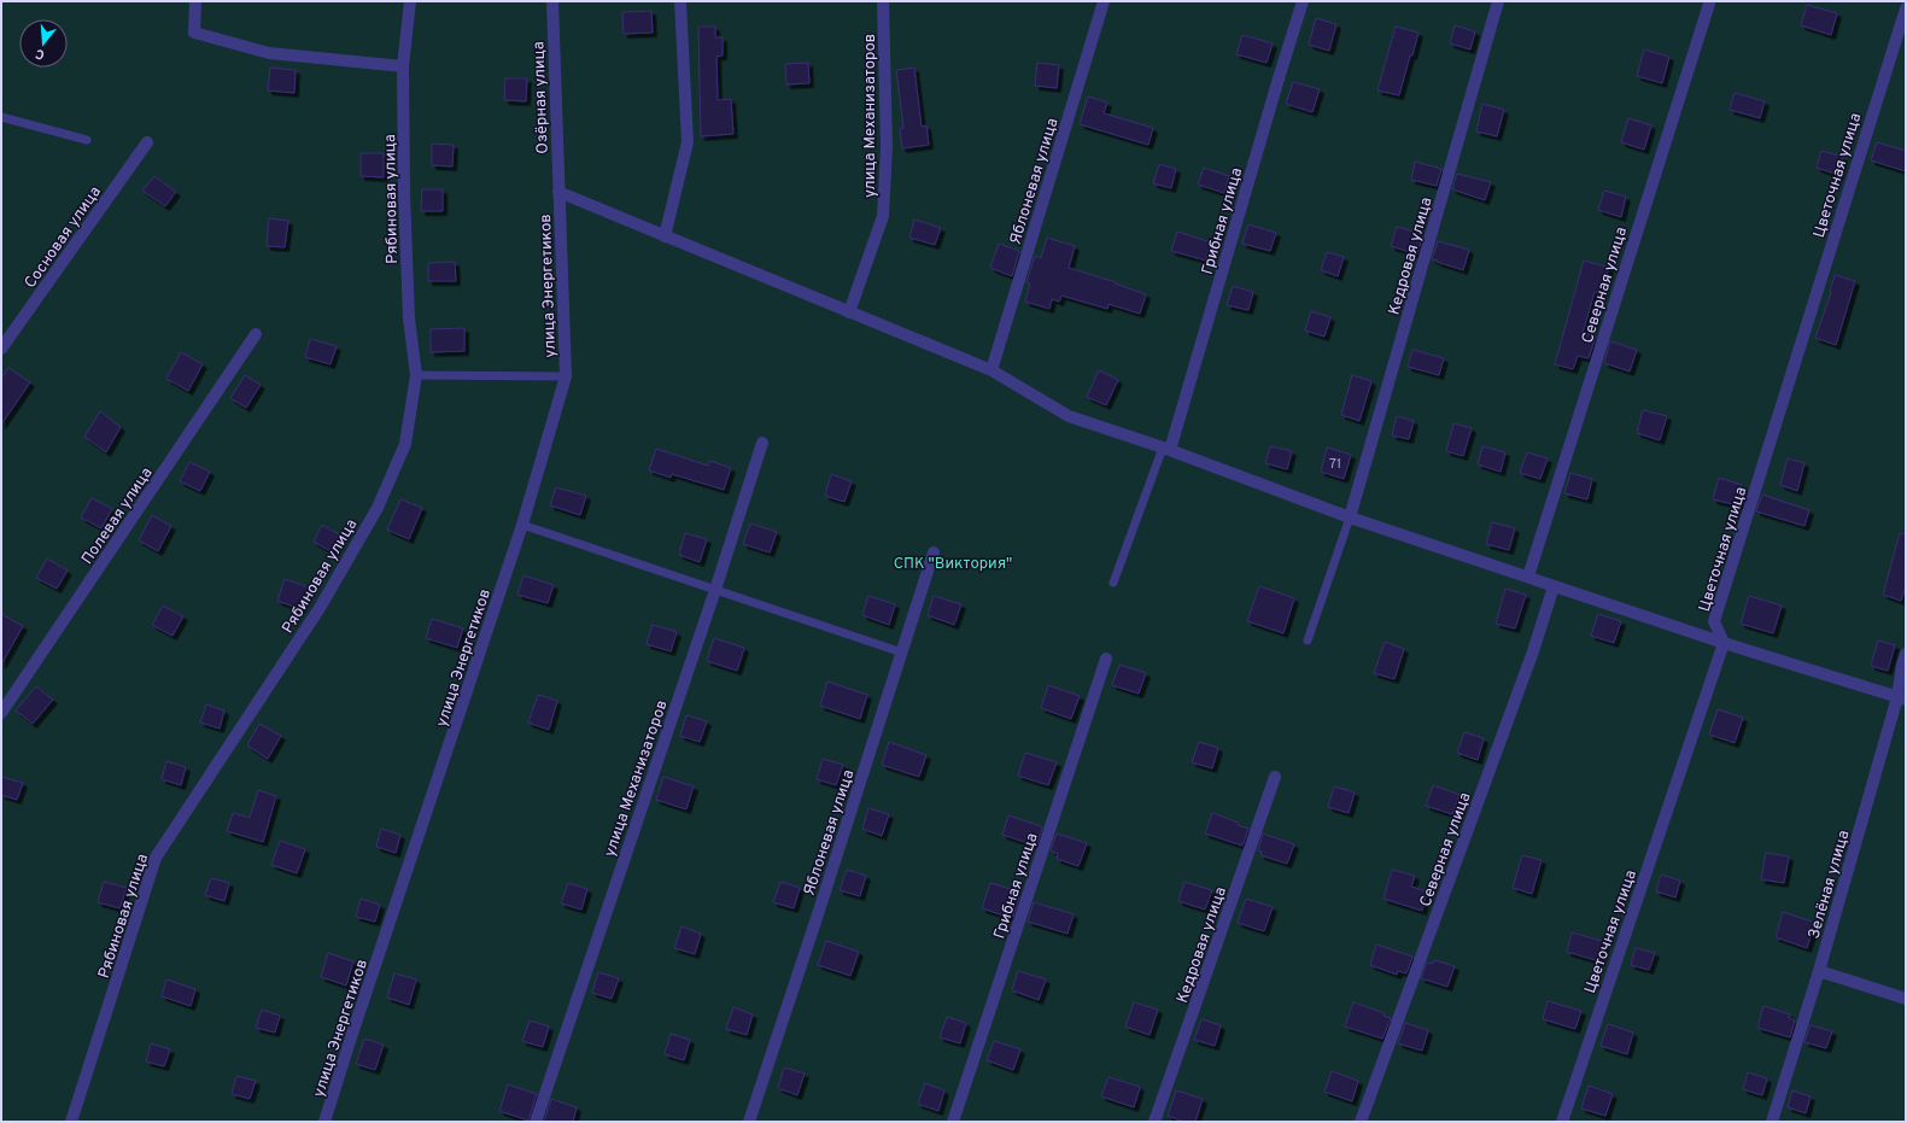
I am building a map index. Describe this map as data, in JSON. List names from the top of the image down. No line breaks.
{"streets":{"street":["Озёрная улица","улица Механизаторов","Цветочная улица","Яблоневая улица","Рябиновая улица","Грибная улица","Сосновая улица","Кедровая улица","Северная улица","улица Энергетиков","Полевая улица","Зелёная улица"]},"crossings":[["Озёрная улица","улица Энергетиков"]],"parks":["СПК \"Виктория\""],"house_numbers":["71"],"north":"bottom"}
